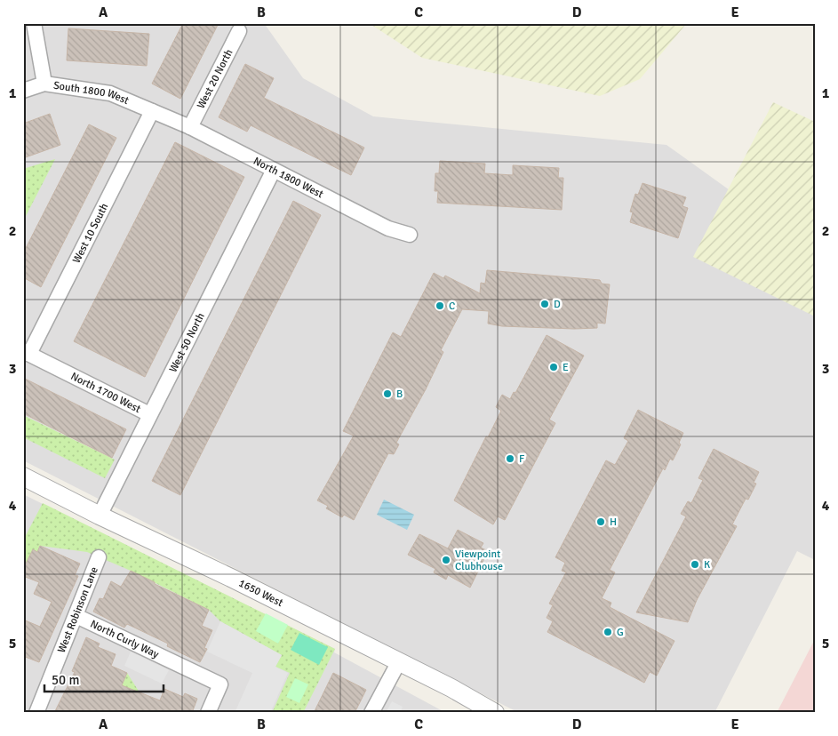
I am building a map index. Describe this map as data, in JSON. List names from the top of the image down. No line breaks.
{"streets":{"street":["West 20 North","South 1800 West","North 1800 West","West 10 South","West 50 North","North 1700 West","1650 West","West Robinson Lane","North Curly Way"]},"crossings":[["West 20 North","North 1800 West"],["South 1800 West","North 1800 West"],["South 1800 West","West 10 South"],["North 1800 West","West 50 North"],["West 10 South","North 1700 West"],["West 50 North","North 1700 West"],["West 50 North","1650 West"],["West Robinson Lane","North Curly Way"]],"places":["D","C","E","B","F","H","Viewpoint Clubhouse","K","G"],"scale_bar":"50 m","grid":{"columns":["A","B","C","D","E"],"rows":["1","2","3","4","5"]}}
